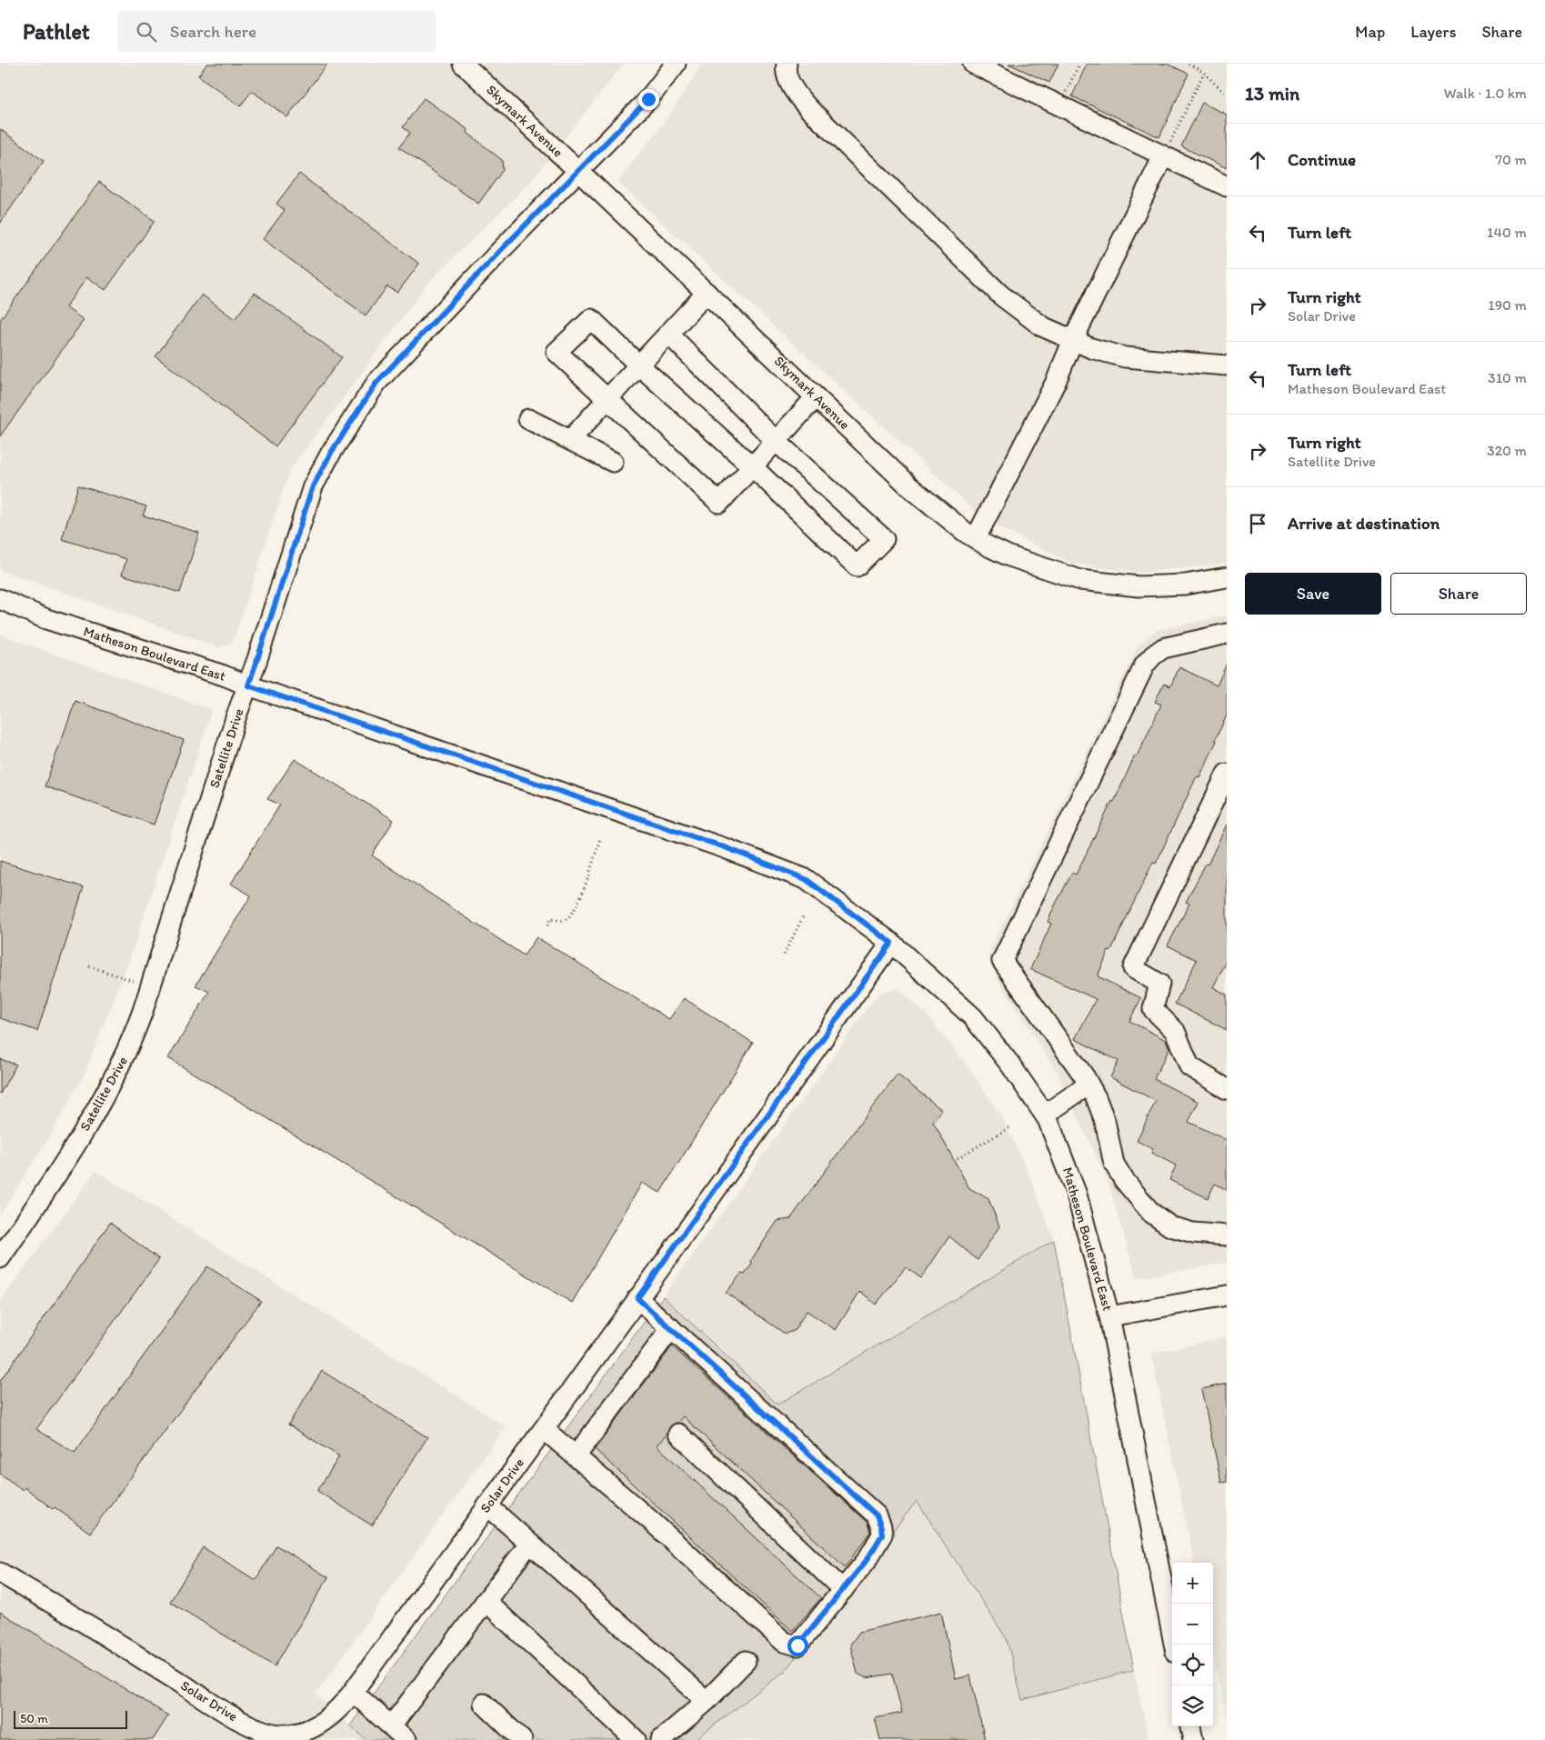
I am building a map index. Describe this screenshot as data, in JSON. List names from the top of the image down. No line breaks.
{"streets":{"street":["Skymark Avenue","Matheson Boulevard East","Satellite Drive","Solar Drive"]},"crossings":[["Skymark Avenue","Satellite Drive"],["Matheson Boulevard East","Satellite Drive"],["Matheson Boulevard East","Solar Drive"]],"scale_bar":"50 m","page":{"header":"Pathlet","search":"Search here","nav":["Map","Layers","Share"],"heading":["13 min","Walk · 1.0 km"],"list":[["Continue","70 m"],["Turn left","140 m"],["Turn right","Solar Drive","190 m"],["Turn left","Matheson Boulevard East","310 m"],["Turn right","Satellite Drive","320 m"],"Arrive at destination"],"buttons":["Save","Share"],"map_buttons":["+","−"],"scale":"50 m"}}
